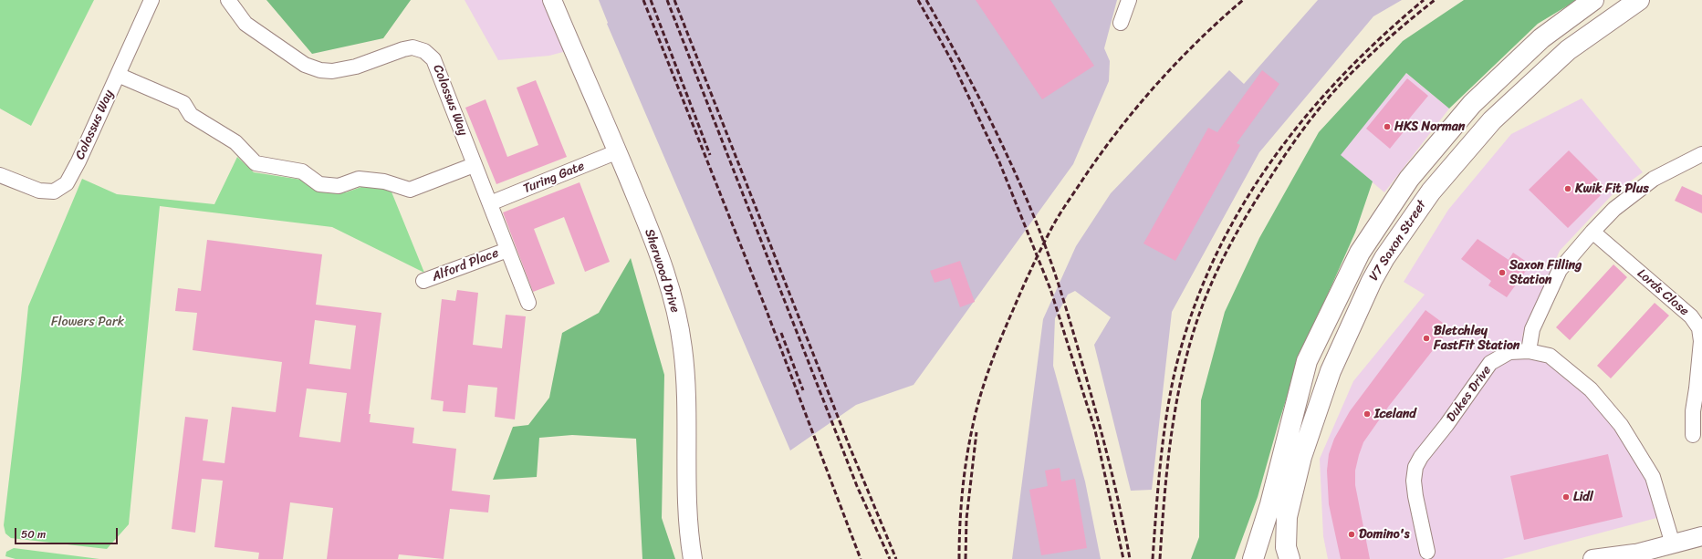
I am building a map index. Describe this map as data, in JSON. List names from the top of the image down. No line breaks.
{"streets":{"main road":["V7 Saxon Street"],"street":["Colossus Way","Turing Gate","Alford Place","Sherwood Drive","Lords Close","Dukes Drive"]},"crossings":[["Colossus Way","Turing Gate"],["Colossus Way","Alford Place"],["Turing Gate","Sherwood Drive"]],"parks":["Flowers Park"],"places":["HKS Norman","Kwik Fit Plus","Saxon Filling Station","Bletchley FastFit Station","Iceland","Lidl","Domino's"],"scale_bar":"50 m"}
